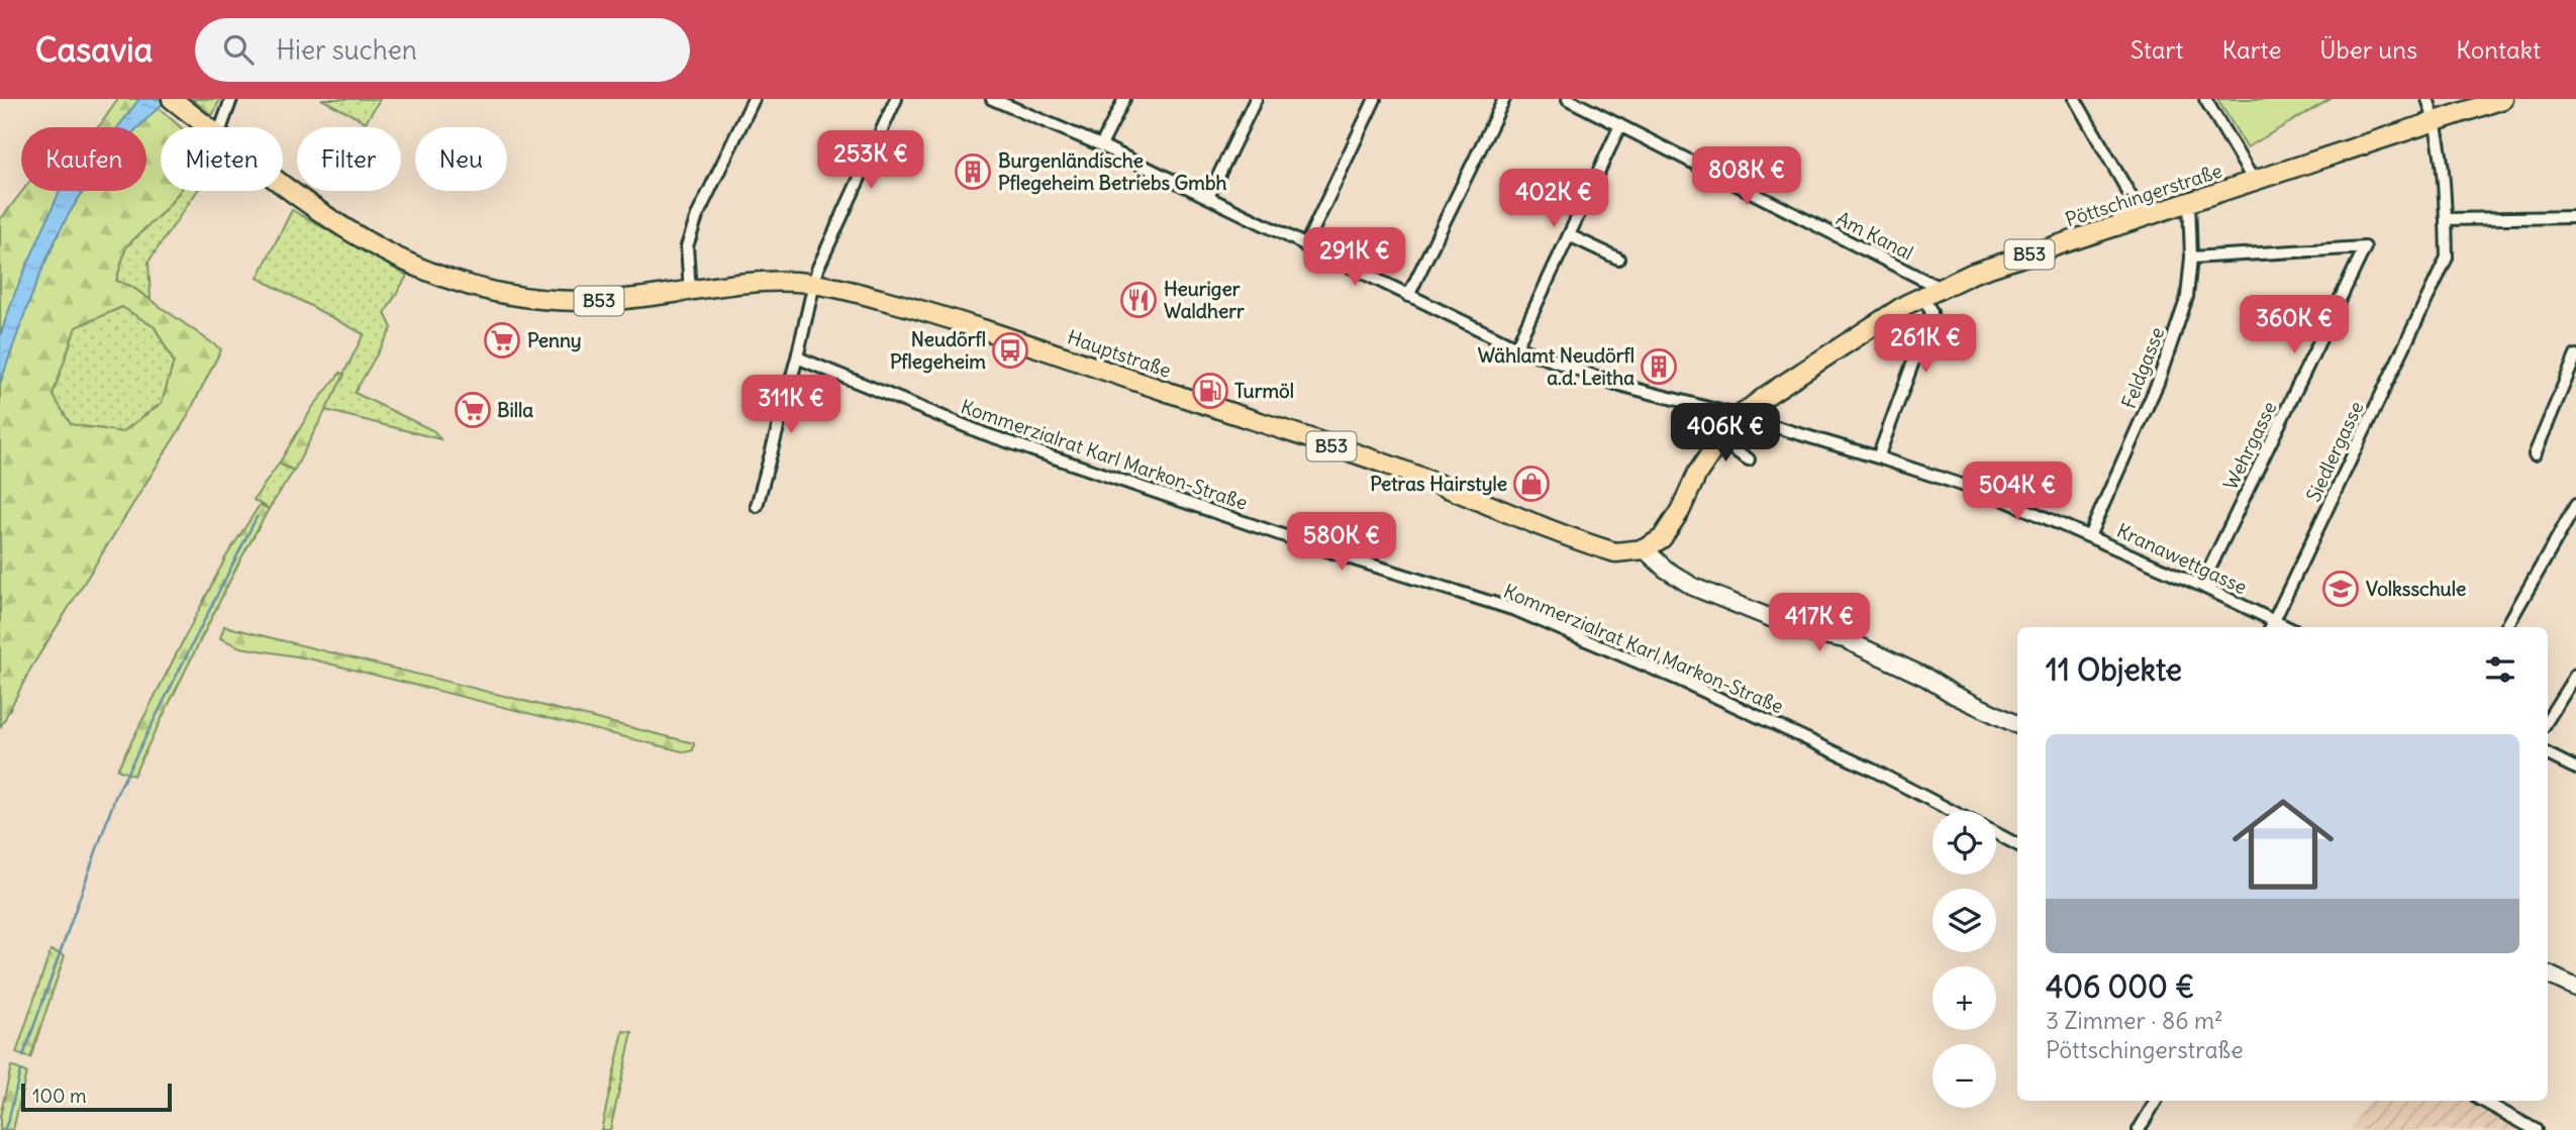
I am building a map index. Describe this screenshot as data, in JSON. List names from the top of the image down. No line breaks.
{"streets":{"main road":["Pöttschingerstraße","B53","Hauptstraße"],"street":["Am Kanal","Feldgasse","Wehrgasse","Siedlergasse","Kommerzialrat Karl Markon-Straße","Kranawettgasse"]},"crossings":[["Pöttschingerstraße","Am Kanal"],["Pöttschingerstraße","Hauptstraße"],["Pöttschingerstraße","Feldgasse"],["Pöttschingerstraße","Siedlergasse"],["Pöttschingerstraße","Kranawettgasse"],["Feldgasse","Wehrgasse"],["Feldgasse","Kranawettgasse"],["Wehrgasse","Kranawettgasse"],["Siedlergasse","Kranawettgasse"]],"places":{"building":["Burgenländische Pflegeheim Betriebs Gmbh","Wählamt Neudörfl a.d. Leitha"],"restaurant":["Heuriger Waldherr"],"supermarket":["Penny","Billa"],"bus stop":["Neudörfl Pflegeheim"],"fuel station":["Turmöl"],"shop":["Petras Hairstyle"],"school or university":["Volksschule"]},"scale_bar":"100 m","page":{"header":"Casavia","search":"Hier suchen","nav":["Start","Karte","Über uns","Kontakt"],"chip":["Kaufen","Mieten","Filter","Neu"],"price":["253K €","808K €","402K €","291K €","360K €","261K €","311K €","406K €","504K €","580K €","417K €"],"heading":"11 Objekte","list":[{"name":"406 000 €","note":"3 Zimmer · 86 m² · Pöttschingerstraße"}],"map_buttons":["+","−"],"scale":"100 m"}}
